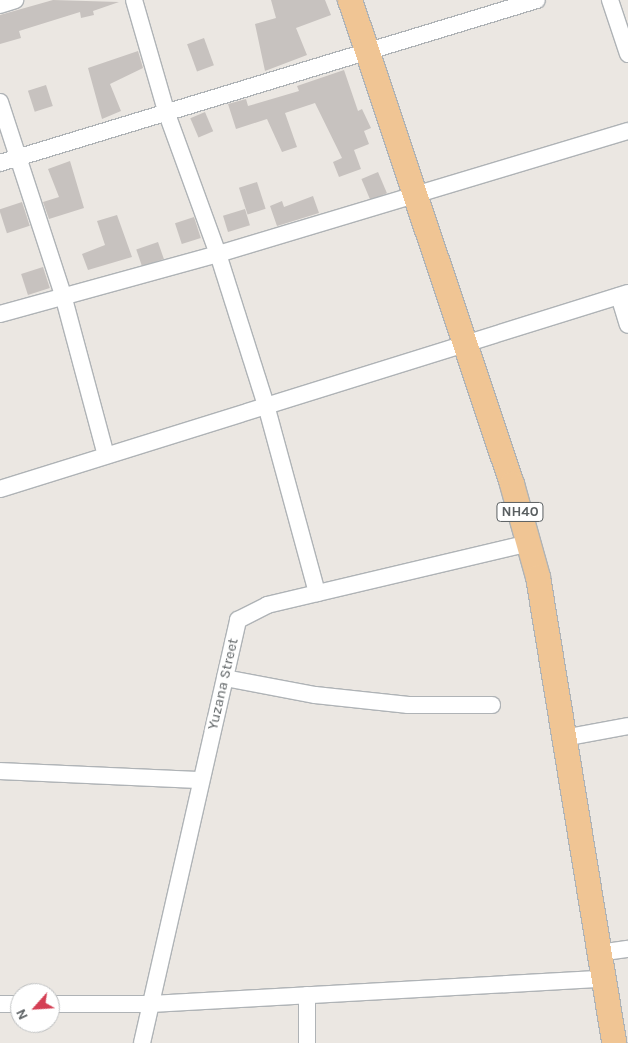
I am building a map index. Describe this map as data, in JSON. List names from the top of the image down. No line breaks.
{"streets":{"highway":["NH40"],"street":["Yuzana Street"]},"crossings":[["NH40","Yuzana Street"]],"north":"bottom left"}
